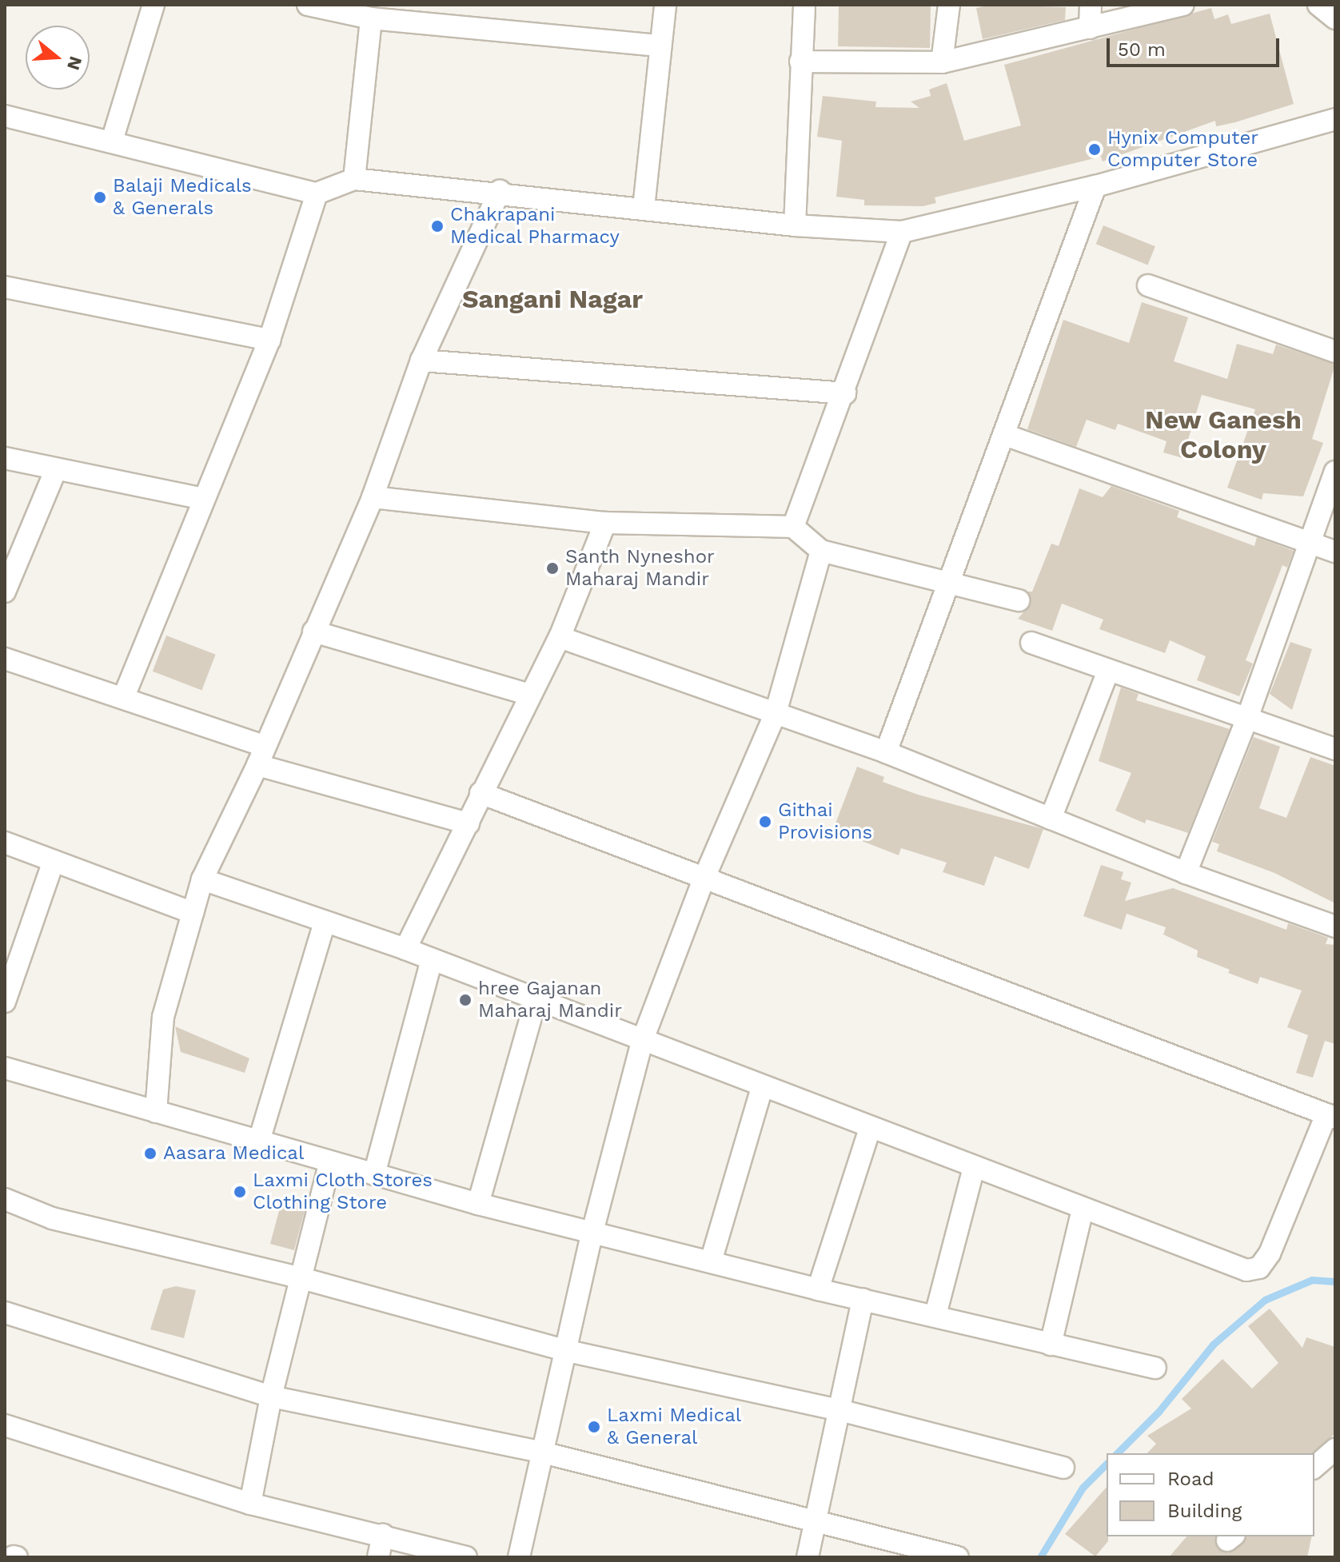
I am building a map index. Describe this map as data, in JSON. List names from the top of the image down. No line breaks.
{"districts":["Sangani Nagar","New Ganesh Colony"],"places":["Hynix Computer Computer Store","Balaji Medicals & Generals","Chakrapani Medical Pharmacy","Santh Nyneshor Maharaj Mandir","Githai Provisions","hree Gajanan Maharaj Mandir","Aasara Medical","Laxmi Cloth Stores Clothing Store","Laxmi Medical & General"],"legend":["Road","Building"],"scale_bar":"50 m","north":"right"}
